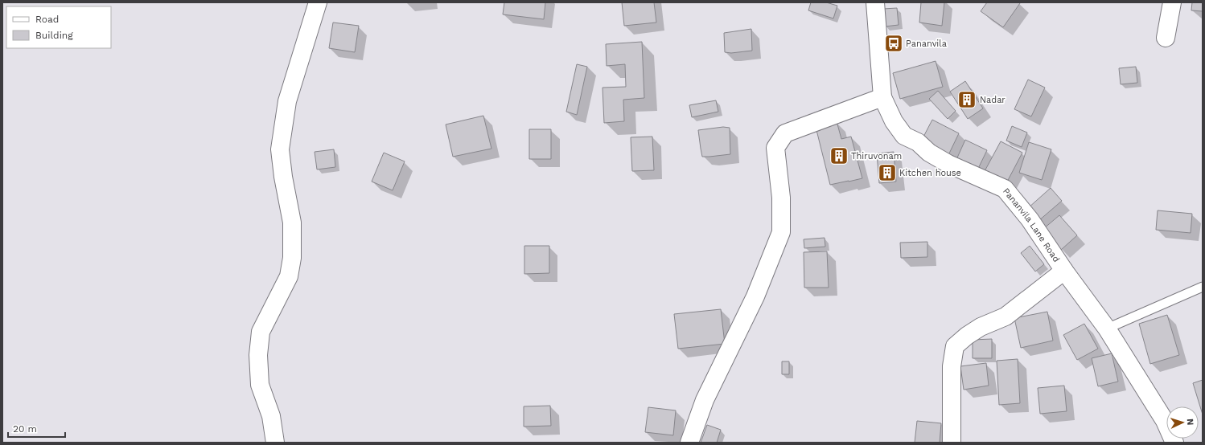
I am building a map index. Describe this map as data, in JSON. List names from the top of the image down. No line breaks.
{"streets":{"street":["Pananvila Lane Road"]},"places":{"bus stop":["Pananvila"],"building":["Nadar","Thiruvonam","Kitchen house"]},"legend":["Road","Building"],"scale_bar":"20 m","north":"right"}
